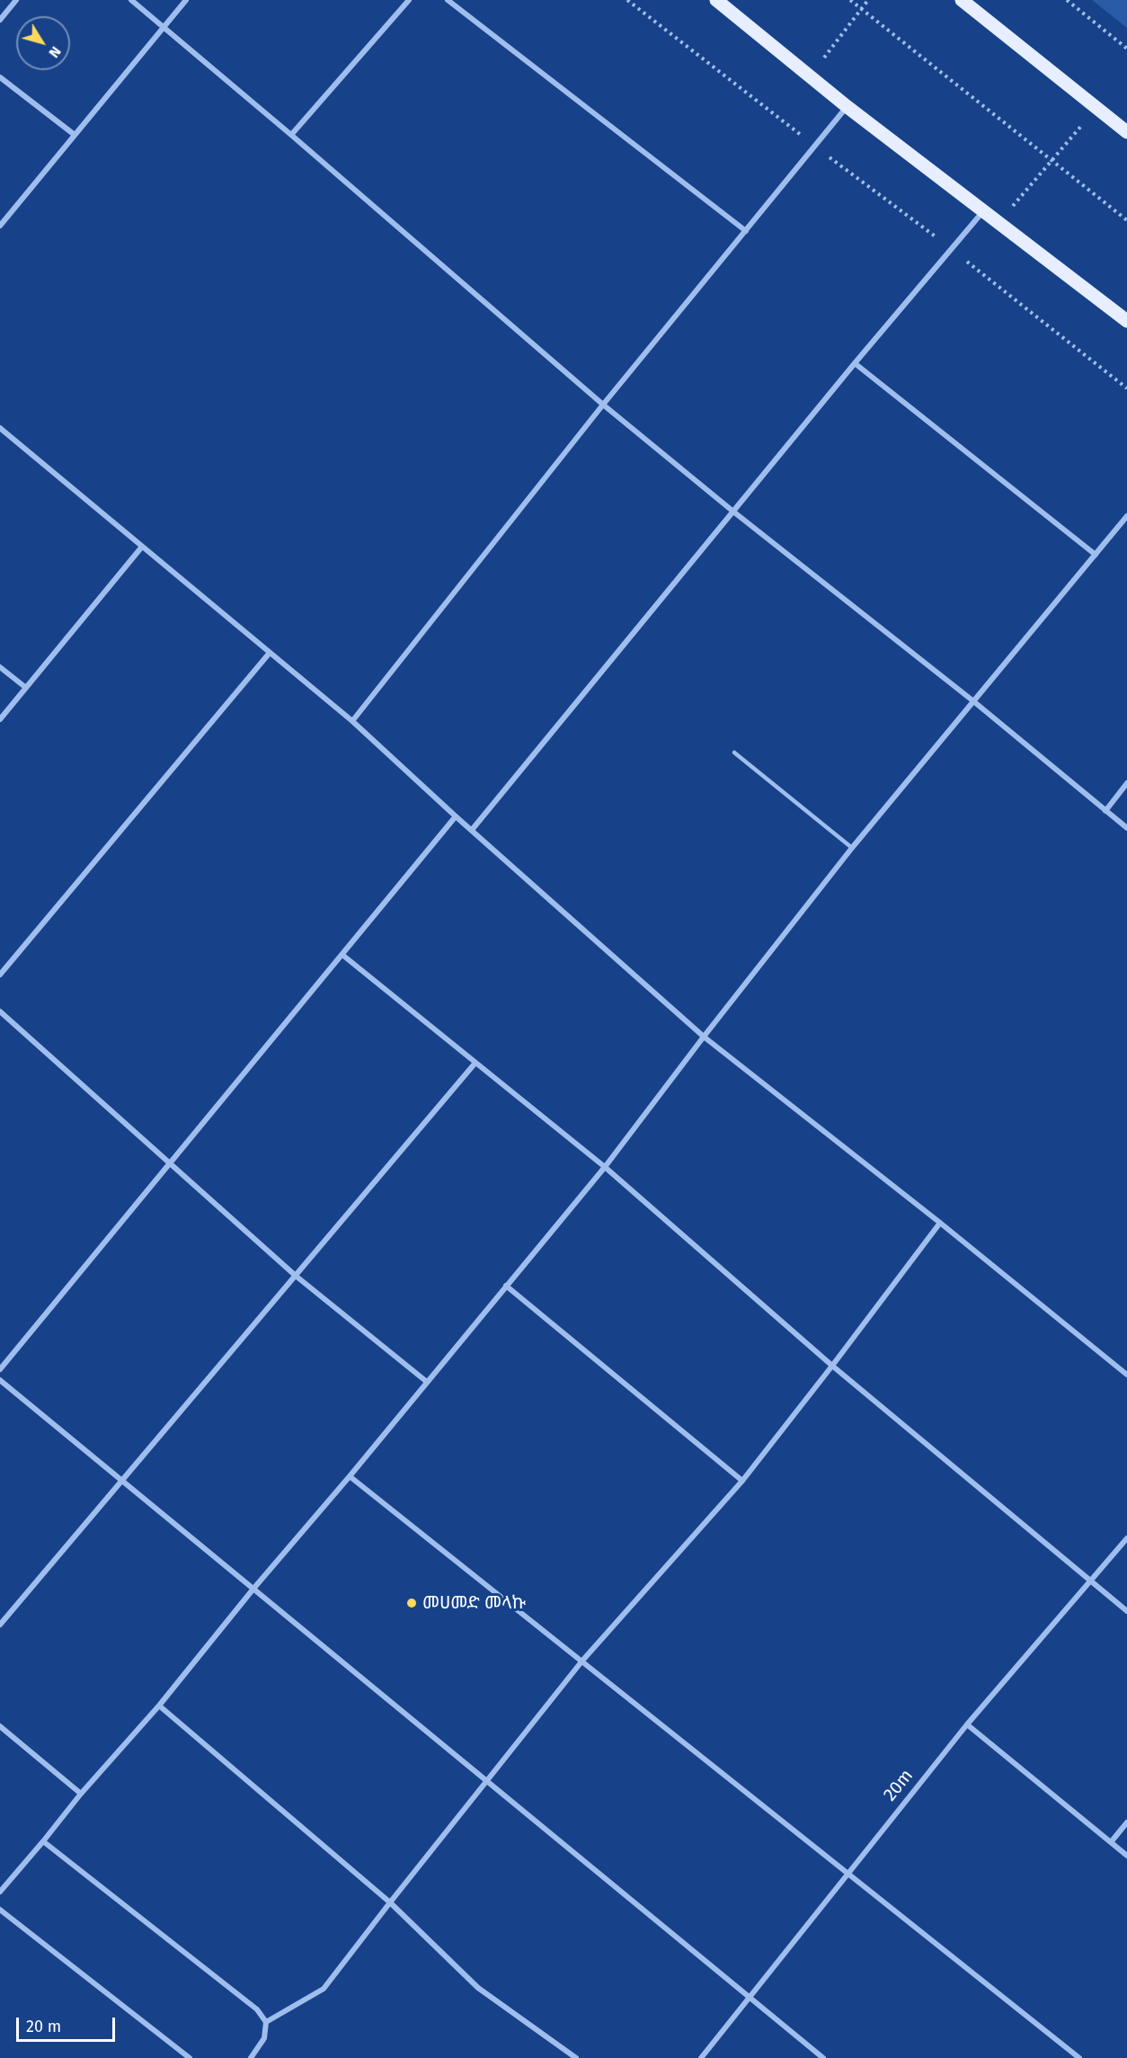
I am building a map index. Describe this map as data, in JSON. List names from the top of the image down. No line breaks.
{"streets":{"street":["20m"]},"places":["መሀመድ መላኩ"],"scale_bar":"20 m","north":"bottom right"}
